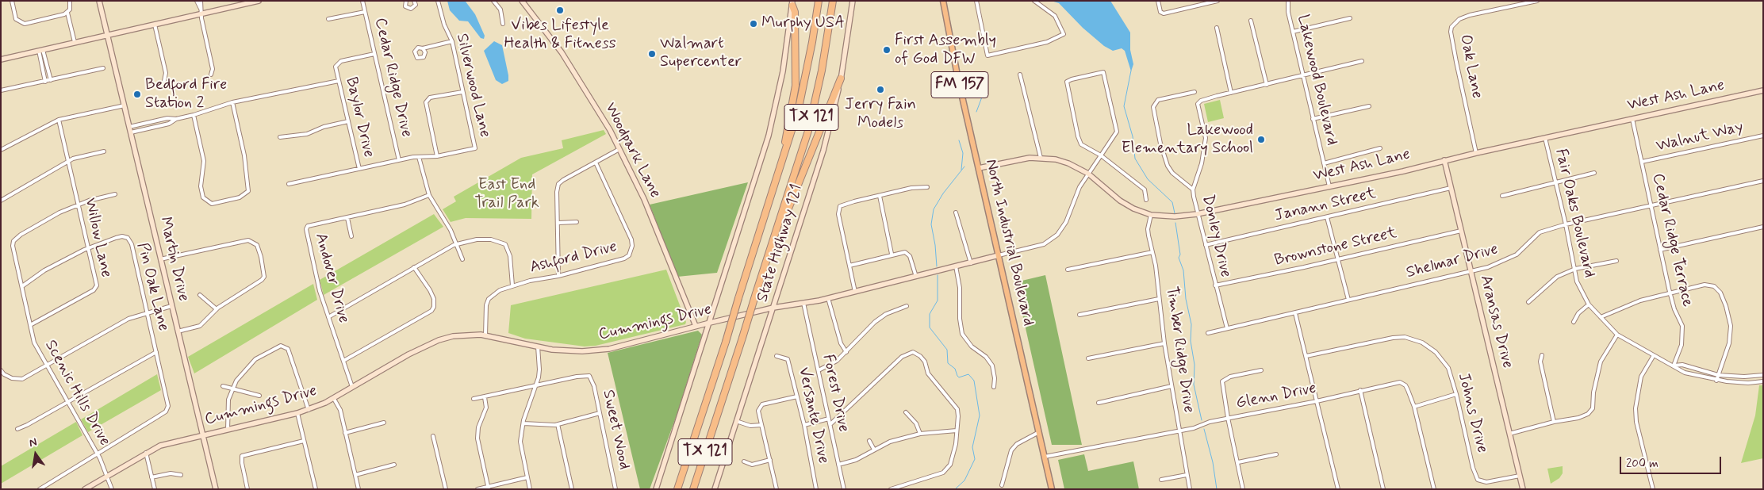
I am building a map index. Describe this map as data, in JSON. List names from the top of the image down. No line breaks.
{"streets":{"highway":["TX 121"],"main road":["FM 157","North Industrial Boulevard"],"street":["Oak Lane","Cedar Ridge Drive","Lakewood Boulevard","Silverwood Lane","West Ash Lane","Baylor Drive","Walnut Way","Woodpark Lane","Janann Street","Fair Oaks Boulevard","Donley Drive","Willow Lane","Cedar Ridge Terrace","State Highway 121","Brownstone Street","Ashford Drive","Martin Drive","Shelmar Drive","Andover Drive","Pin Oak Lane","Aransas Drive","Cummings Drive","Timber Ridge Drive","Scenic Hills Drive","Forest Drive","Glenn Drive","Johns Drive","Versante Drive","Sweet Wood"]},"crossings":[["Oak Lane","West Ash Lane"],["Cedar Ridge Drive","Baylor Drive"],["Lakewood Boulevard","West Ash Lane"],["West Ash Lane","Fair Oaks Boulevard"],["West Ash Lane","Donley Drive"],["West Ash Lane","Cedar Ridge Terrace"],["West Ash Lane","North Industrial Boulevard"],["West Ash Lane","Aransas Drive"],["West Ash Lane","Timber Ridge Drive"],["Walnut Way","Cedar Ridge Terrace"],["Woodpark Lane","Cummings Drive"],["Janann Street","Donley Drive"],["Janann Street","Aransas Drive"],["Fair Oaks Boulevard","Cedar Ridge Terrace"],["Fair Oaks Boulevard","Shelmar Drive"],["Donley Drive","Brownstone Street"],["Donley Drive","Shelmar Drive"],["Willow Lane","Pin Oak Lane"],["Willow Lane","Scenic Hills Drive"],["Cedar Ridge Terrace","Shelmar Drive"],["North Industrial Boulevard","Cummings Drive"],["North Industrial Boulevard","Glenn Drive"],["State Highway 121","Cummings Drive"],["Brownstone Street","Aransas Drive"],["Ashford Drive","Cummings Drive"],["Martin Drive","Cummings Drive"],["Shelmar Drive","Aransas Drive"],["Andover Drive","Cummings Drive"],["Pin Oak Lane","Scenic Hills Drive"],["Aransas Drive","Johns Drive"],["Cummings Drive","Scenic Hills Drive"],["Cummings Drive","Forest Drive"],["Timber Ridge Drive","Glenn Drive"]],"parks":["East End Trail Park"],"places":["Vibes Lifestyle Health & Fitness","Murphy USA","First Assembly of God DFW","Walmart Supercenter","Jerry Fain Models","Bedford Fire Station 2","Lakewood Elementary School"],"scale_bar":"200 m","north":"top"}
